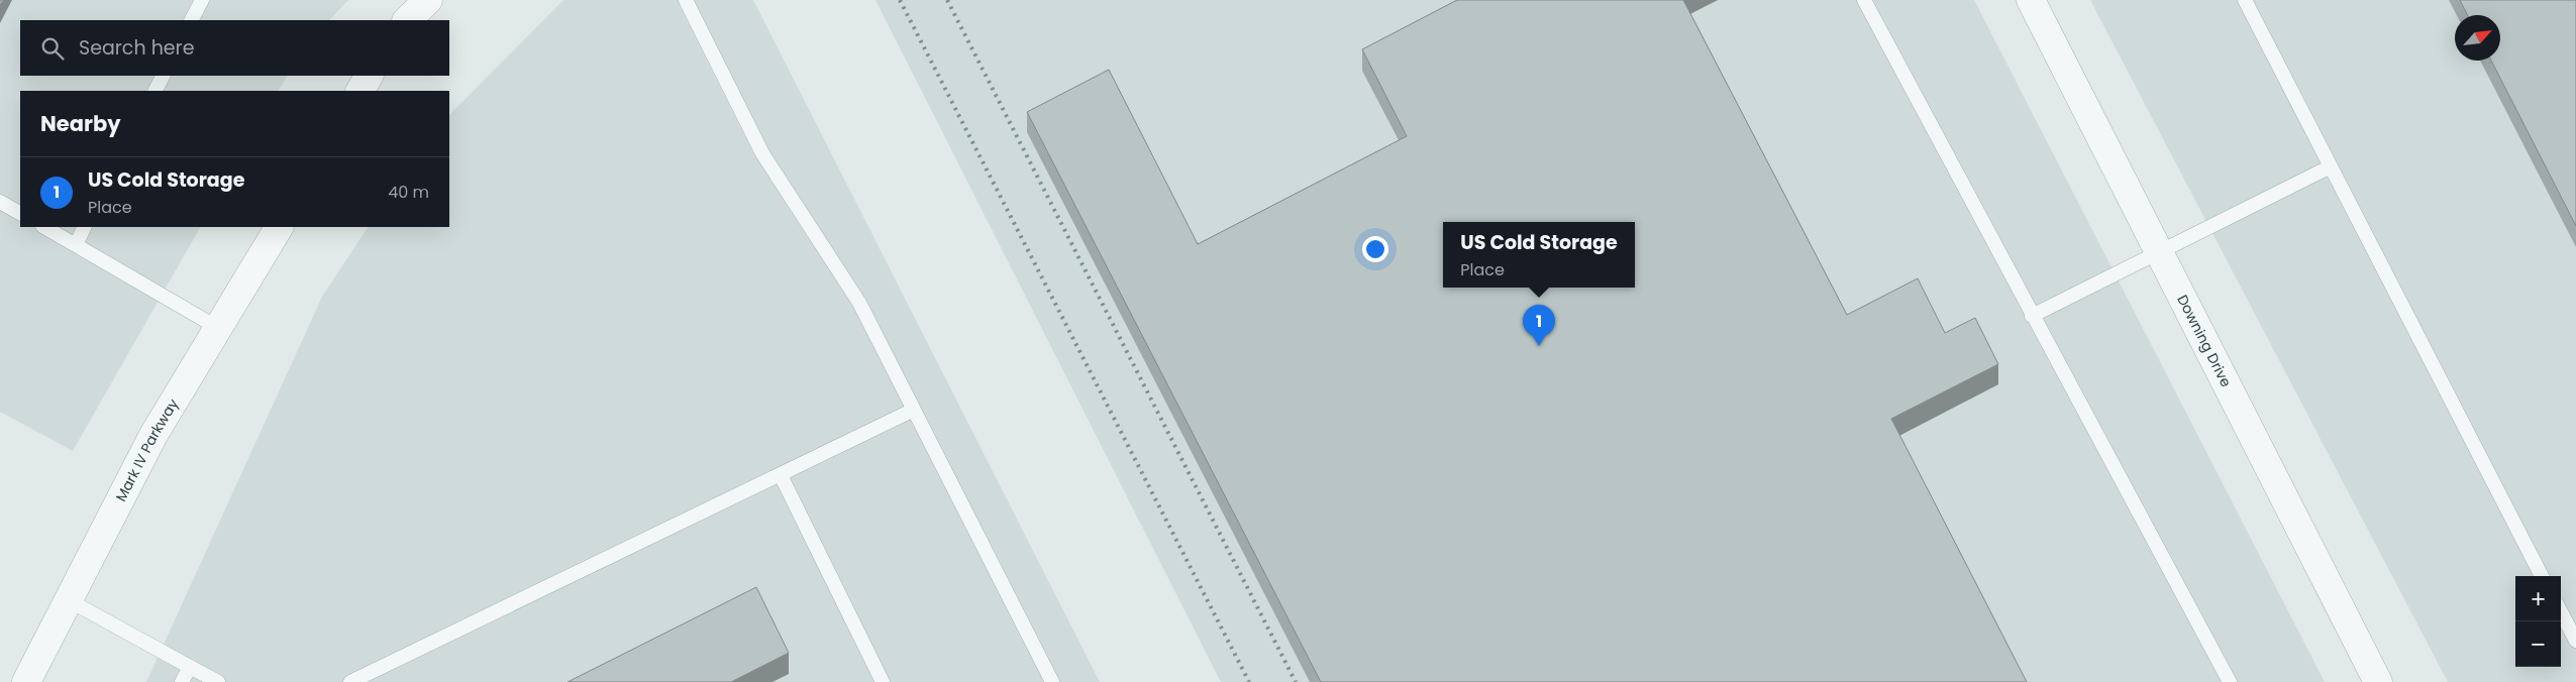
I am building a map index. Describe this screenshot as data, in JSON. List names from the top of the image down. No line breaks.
{"streets":{"street":["Downing Drive","Mark IV Parkway"]},"north":"top right","page":{"search":"Search here","heading":"Nearby","list":[{"mark":"1","name":"US Cold Storage","note":"Place","value":"40 m"}],"popup":["US Cold Storage","Place"],"pins":"1","map_buttons":["+","−"]}}
